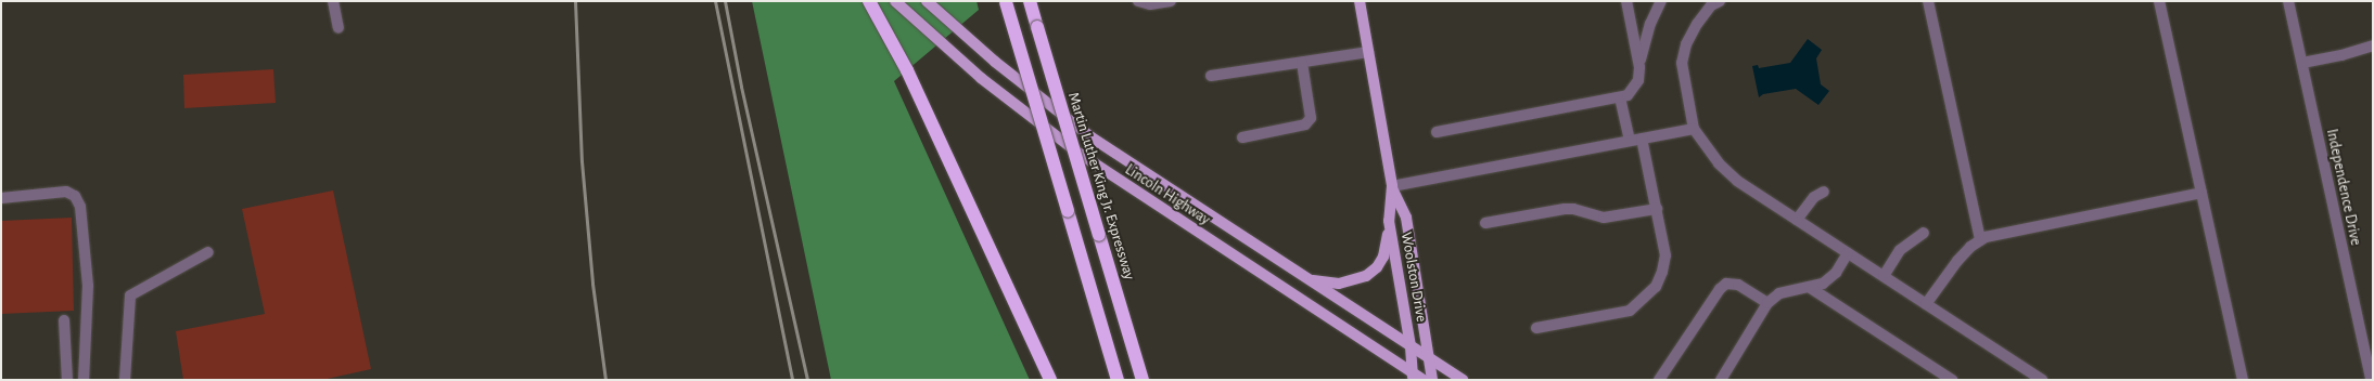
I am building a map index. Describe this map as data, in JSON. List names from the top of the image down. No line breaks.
{"streets":{"highway":["Martin Luther King Jr. Expressway"],"main road":["Lincoln Highway","Woolston Drive"],"street":["Independence Drive"]},"crossings":[["Lincoln Highway","Woolston Drive"]]}
